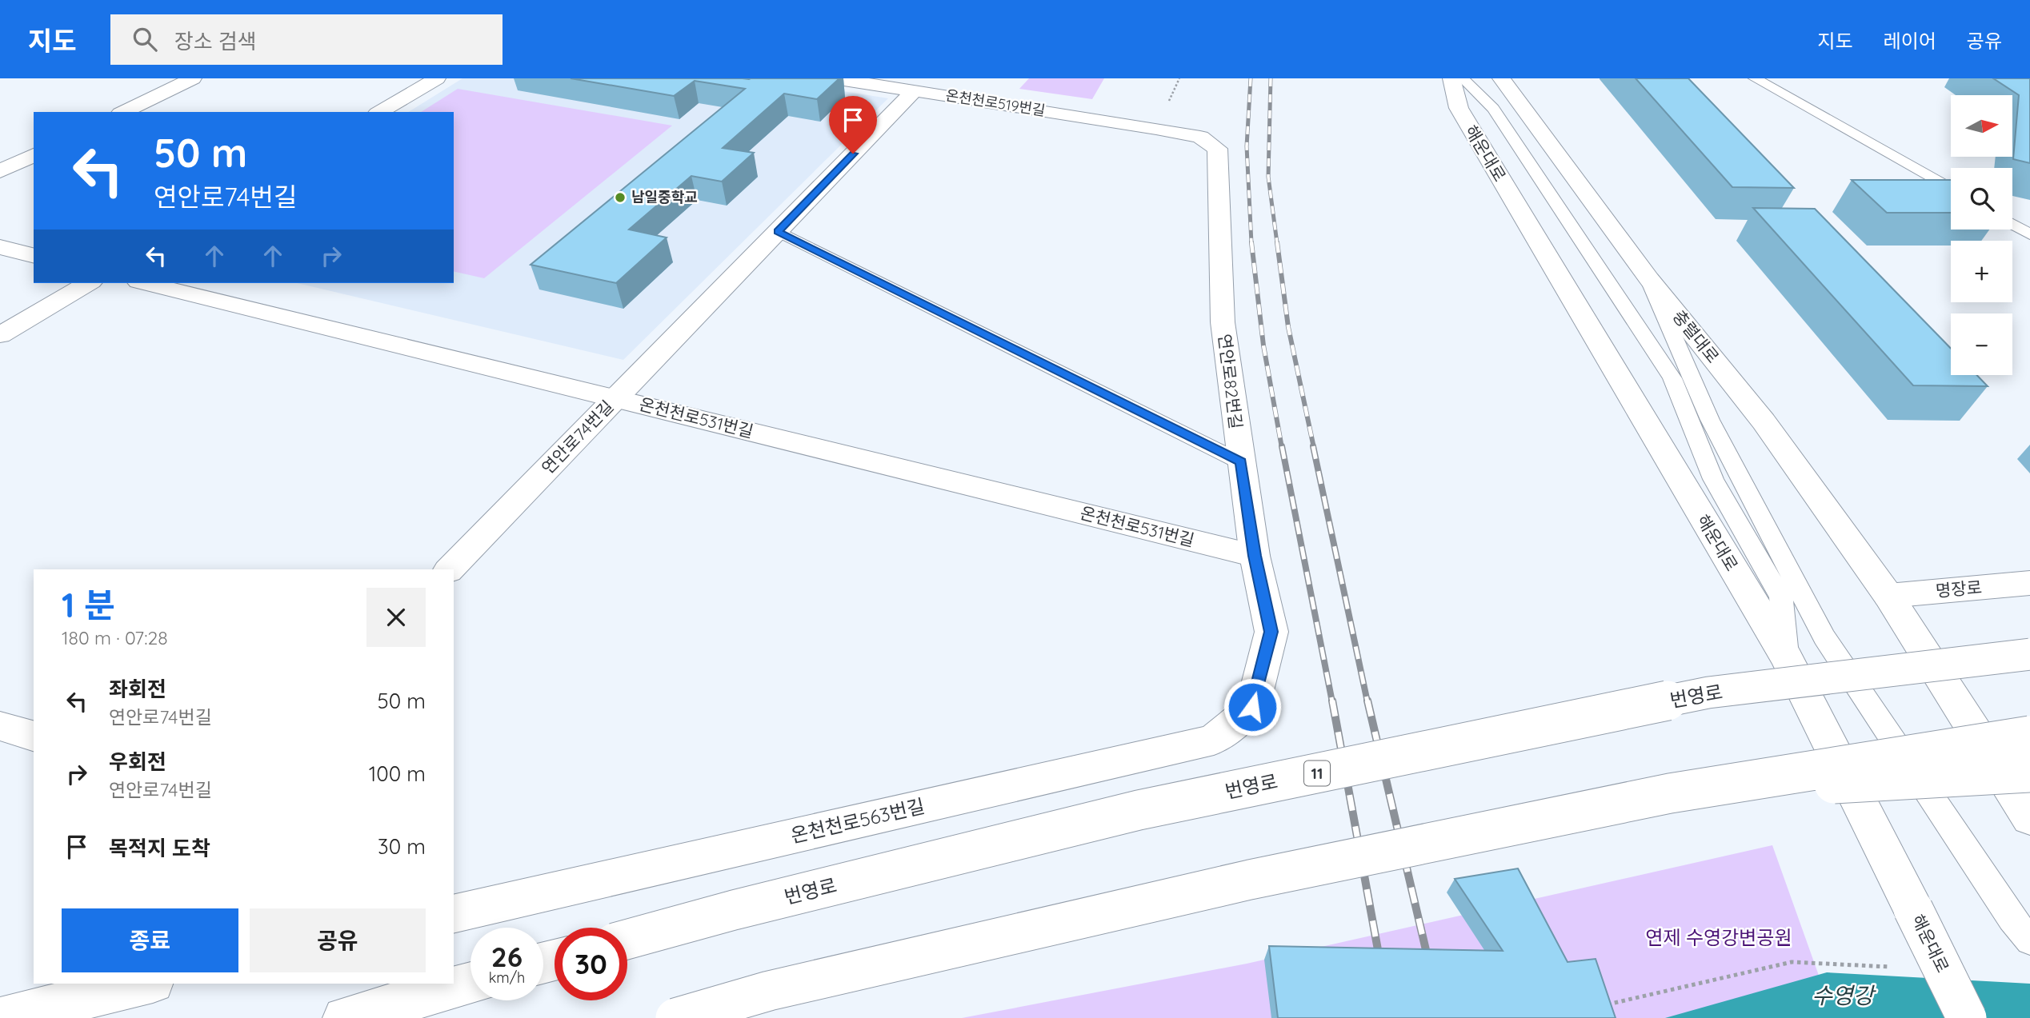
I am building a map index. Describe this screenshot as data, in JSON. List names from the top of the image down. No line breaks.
{"streets":{"main road":["온천천로519번길","해운대로","충렬대로","연안로82번길","온천천로531번길","연안로74번길","명장로","번영로","11","온천천로563번길"]},"crossings":[["온천천로519번길","연안로82번길"],["온천천로519번길","연안로74번길"],["충렬대로","명장로"],["연안로82번길","온천천로531번길"],["연안로82번길","온천천로563번길"],["온천천로531번길","연안로74번길"]],"water":["수영강"],"parks":["연제 수영강변공원"],"places":["남일중학교"],"north":"right","page":{"header":"지도","search":"장소 검색","nav":["지도","레이어","공유"],"map_buttons":["+","−"],"turn":["50 m","연안로74번길"],"heading":["1 분","180 m · 07:28"],"list":[{"name":"좌회전","note":"연안로74번길","value":"50 m"},{"name":"우회전","note":"연안로74번길","value":"100 m"},{"name":"목적지 도착","value":"30 m"}],"buttons":["종료","공유"],"speed":"26 km/h","limit":"30"}}
